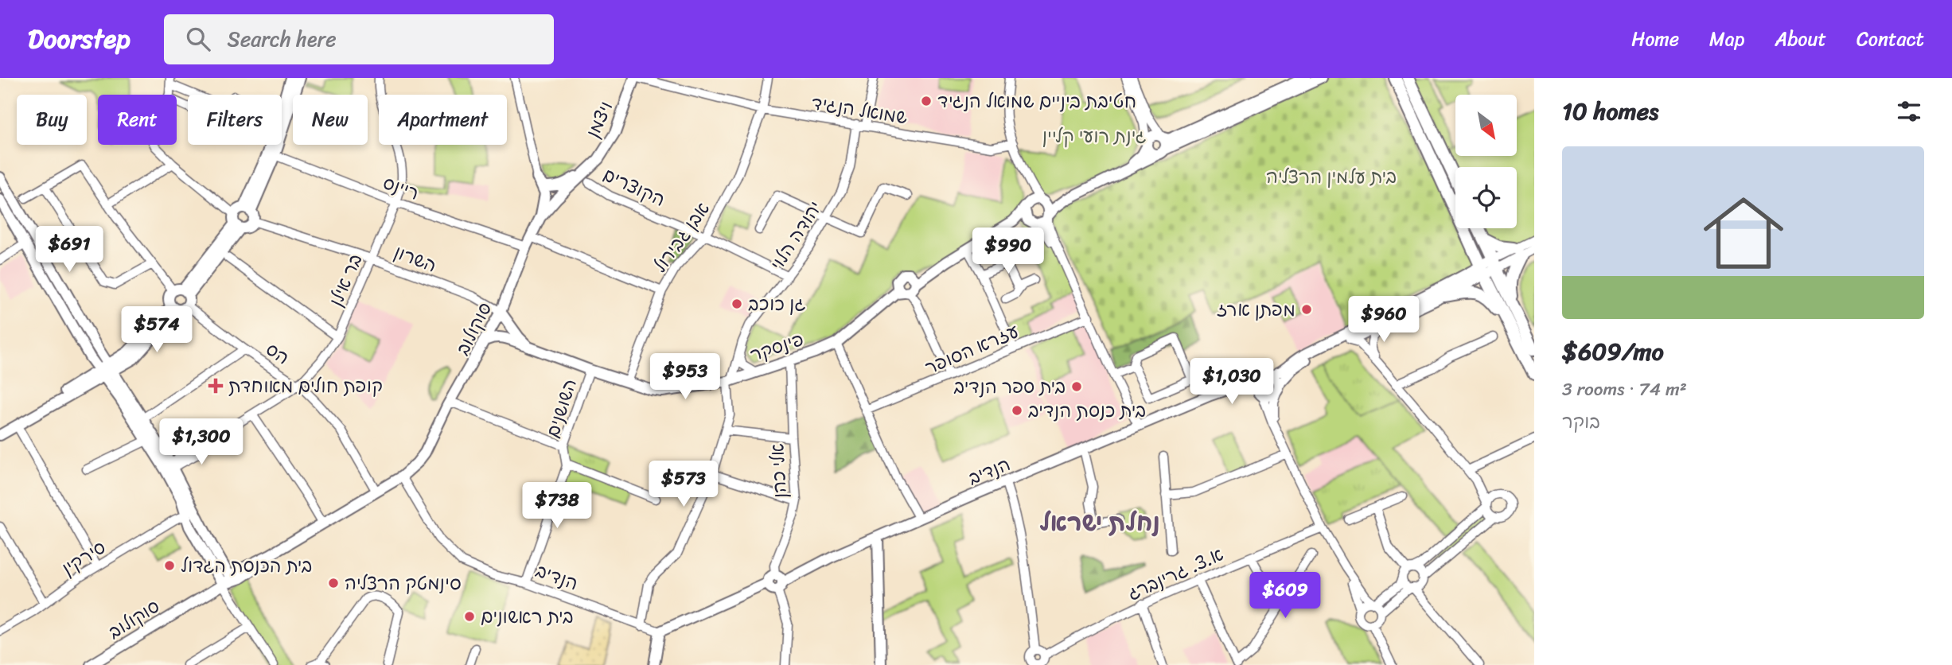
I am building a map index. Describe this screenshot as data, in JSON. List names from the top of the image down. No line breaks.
{"streets":{"street":["שמואל הנגיד","ויצמן","הקוצרים","ריינס","יהודה הלוי","אבן גבירול","השרון","בר אילן","סוקולוב","פינסקר","עזרא הסופר","הס","השושנים","אלי כהן","הנדיב","סירקין","א.צ. גרינברג"]},"crossings":[["שמואל הנגיד","ויצמן"],["שמואל הנגיד","יהודה הלוי"],["שמואל הנגיד","אבן גבירול"],["ויצמן","ריינס"],["ויצמן","סוקולוב"],["הקוצרים","יהודה הלוי"],["הקוצרים","אבן גבירול"],["ריינס","אבן גבירול"],["ריינס","בר אילן"],["יהודה הלוי","פינסקר"],["יהודה הלוי","הנדיב"],["אבן גבירול","פינסקר"],["השרון","בר אילן"],["השרון","סוקולוב"],["השרון","פינסקר"],["בר אילן","הס"],["סוקולוב","פינסקר"],["סוקולוב","הס"],["סוקולוב","הנדיב"],["פינסקר","השושנים"],["פינסקר","אלי כהן"],["השושנים","הנדיב"],["אלי כהן","הנדיב"]],"districts":["נחלת ישראל"],"parks":["גינת רועי קליין","בית עלמין הרצליה"],"places":{"other":["חטיבת ביניים שמואל הנגיד","גן כוכב","מפתן ארז","בית ספר הנדיב","בית כנסת הנדיב","בית הכנסת הגדול","סינמטק הרצליה","בית ראשונים"],"health":["קופת חולים מאוחדת"]},"north":"bottom right","page":{"header":"Doorstep","search":"Search here","nav":["Home","Map","About","Contact"],"heading":"10 homes","chip":["Buy","Rent","Filters","New","Apartment"],"list":[{"name":"$609/mo","note":"3 rooms · 74 m² · בוקר"}],"price":["$691","$990","$960","$574","$953","$1,030","$1,300","$573","$738","$609"]}}
